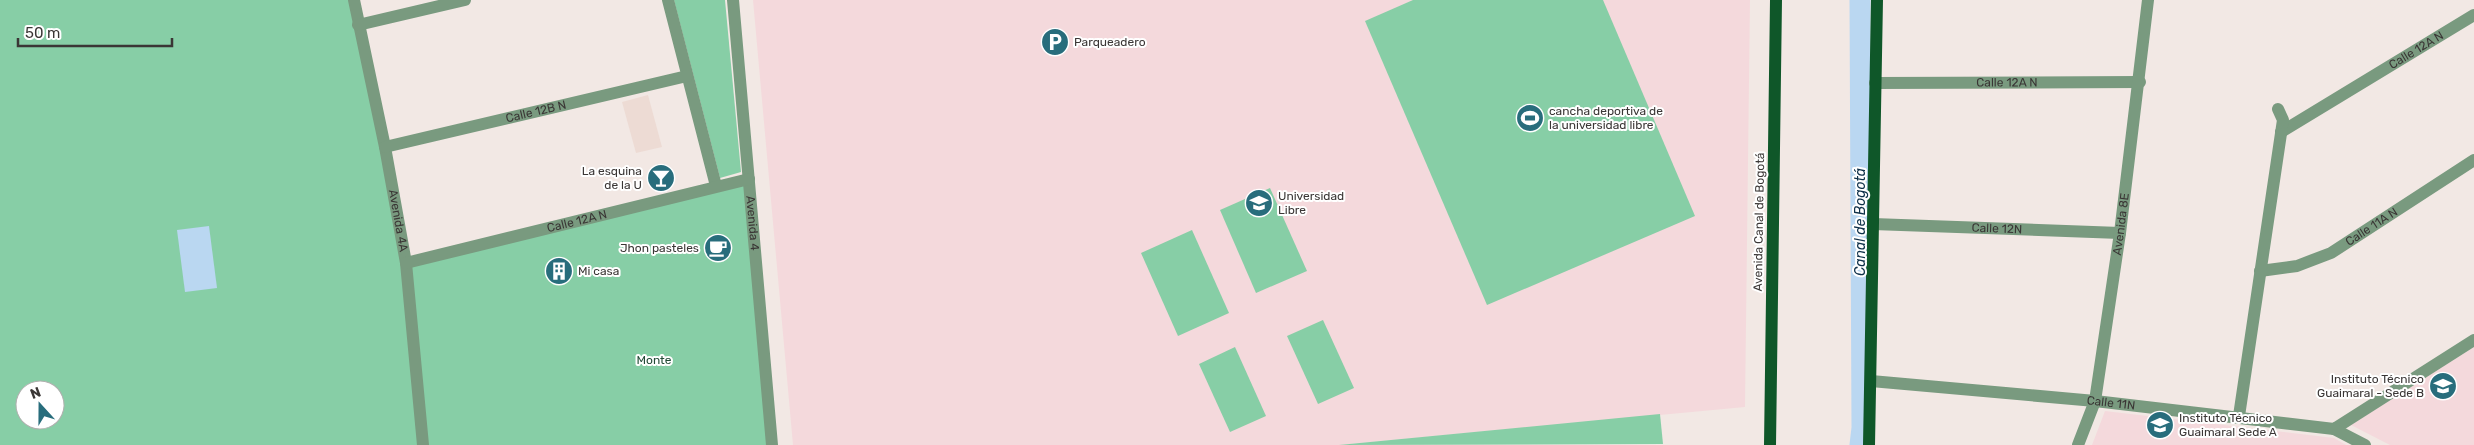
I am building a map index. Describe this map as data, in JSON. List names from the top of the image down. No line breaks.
{"streets":{"main road":["Avenida Canal de Bogotá"],"street":["Calle 12A N","Calle 12B N","Avenida 4A","Avenida 4","Avenida 8E","Calle 11A N","Calle 12N","Calle 11N"]},"crossings":[["Calle 12A N","Avenida 4A"],["Calle 12A N","Avenida 4"],["Calle 12A N","Avenida 8E"],["Calle 12B N","Avenida 4A"],["Avenida 8E","Calle 12N"],["Avenida 8E","Calle 11N"]],"water":["Canal de Bogotá"],"parks":["Monte"],"places":{"parking":["Parqueadero"],"sports":["cancha deportiva de la universidad libre"],"bar":["La esquina de la U"],"school or university":["Universidad Libre","Instituto Técnico Guaimaral - Sede B","Instituto Técnico Guaimaral Sede A"],"cafe":["Jhon pasteles"],"building":["Mi casa"]},"scale_bar":"50 m","north":"top"}
